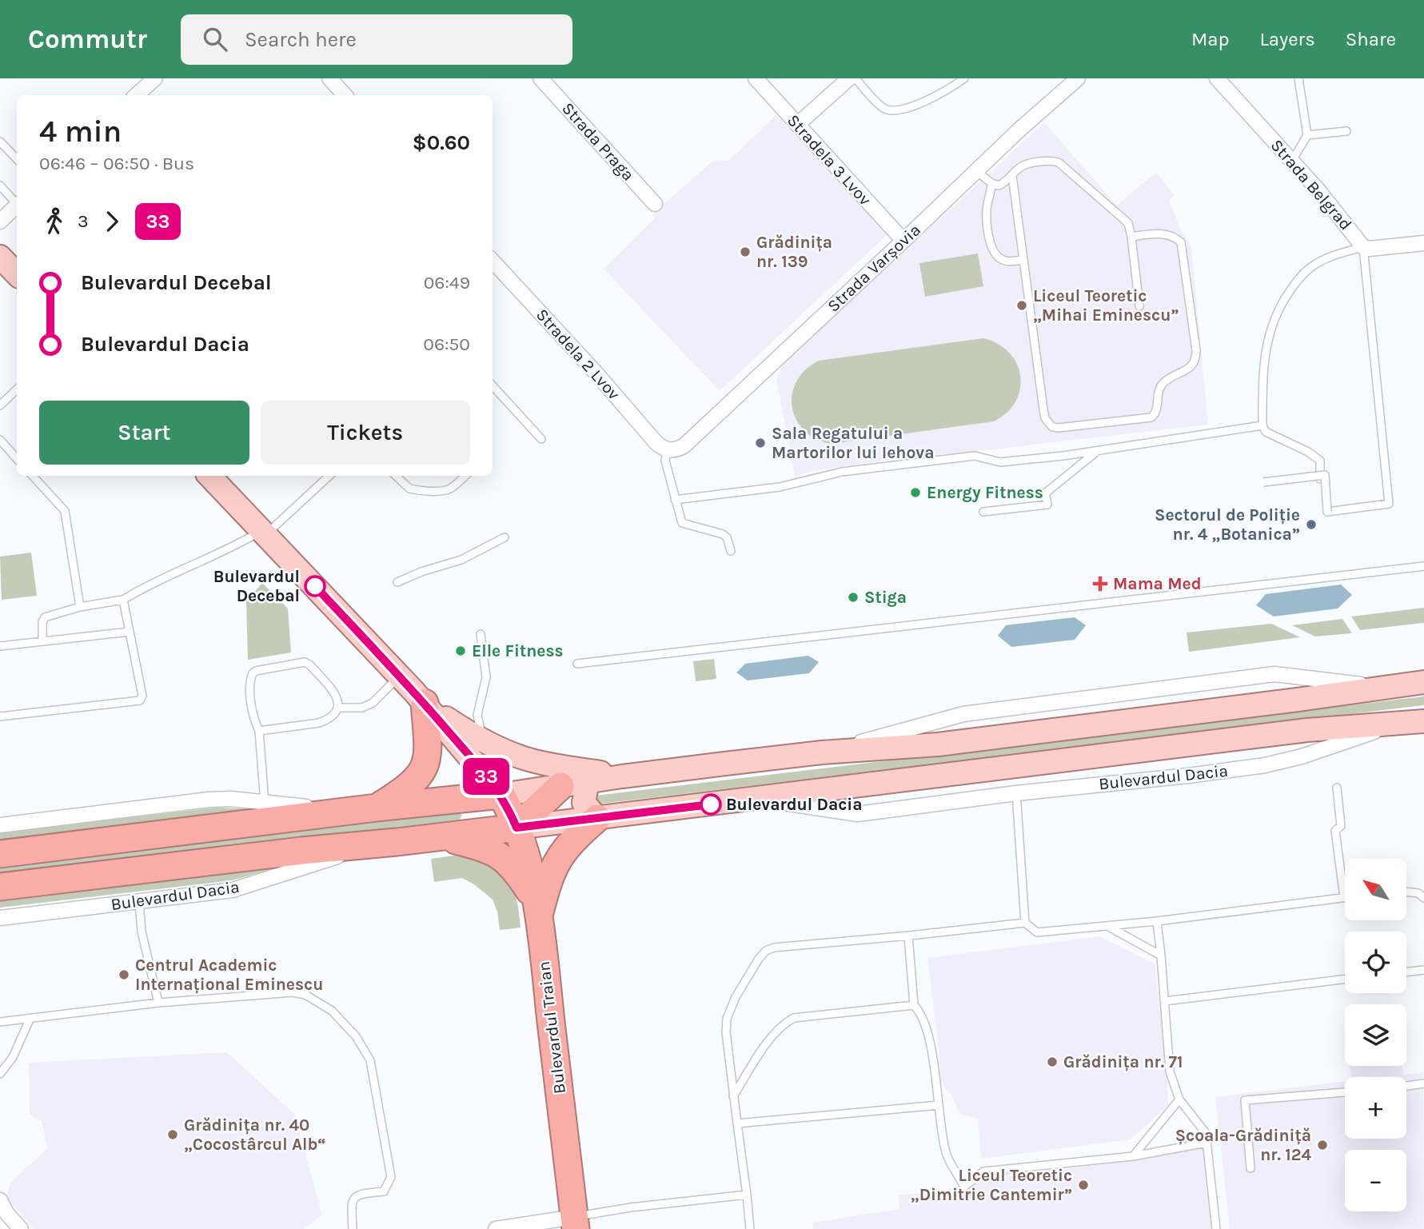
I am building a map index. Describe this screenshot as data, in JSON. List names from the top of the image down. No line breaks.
{"streets":{"highway":["Bulevardul Dacia","Bulevardul Traian"],"street":["Strada Praga","Stradela 3 Lvov","Strada Belgrad","Strada Varșovia","Stradela 2 Lvov"]},"crossings":[["Stradela 3 Lvov","Strada Varșovia"],["Strada Varșovia","Stradela 2 Lvov"],["Bulevardul Dacia","Bulevardul Traian"]],"places":{"other":["Grădinița nr. 139","Liceul Teoretic „Mihai Eminescu”","Sala Regatului a Martorilor lui Iehova","Energy Fitness","Sectorul de Poliție nr. 4 „Botanica”","Bulevardul Decebal","Stiga","Elle Fitness","Bulevardul Dacia","Centrul Academic Internațional Eminescu","Grădinița nr. 71","Grădinița nr. 40 „Cocostârcul Alb“","Școala-Grădiniță nr. 124","Liceul Teoretic „Dimitrie Cantemir”"],"health":["Mama Med"]},"lines":["bus line 33"],"north":"top left","page":{"header":"Commutr","search":"Search here","nav":["Map","Layers","Share"],"on_map":"33","heading":["4 min","06:46 – 06:50 · Bus","$0.60"],"legs":["3","33"],"list":[{"name":"Bulevardul Decebal","value":"06:49"},{"name":"Bulevardul Dacia","value":"06:50"}],"buttons":["Start","Tickets"],"map_buttons":["+","−"]}}
